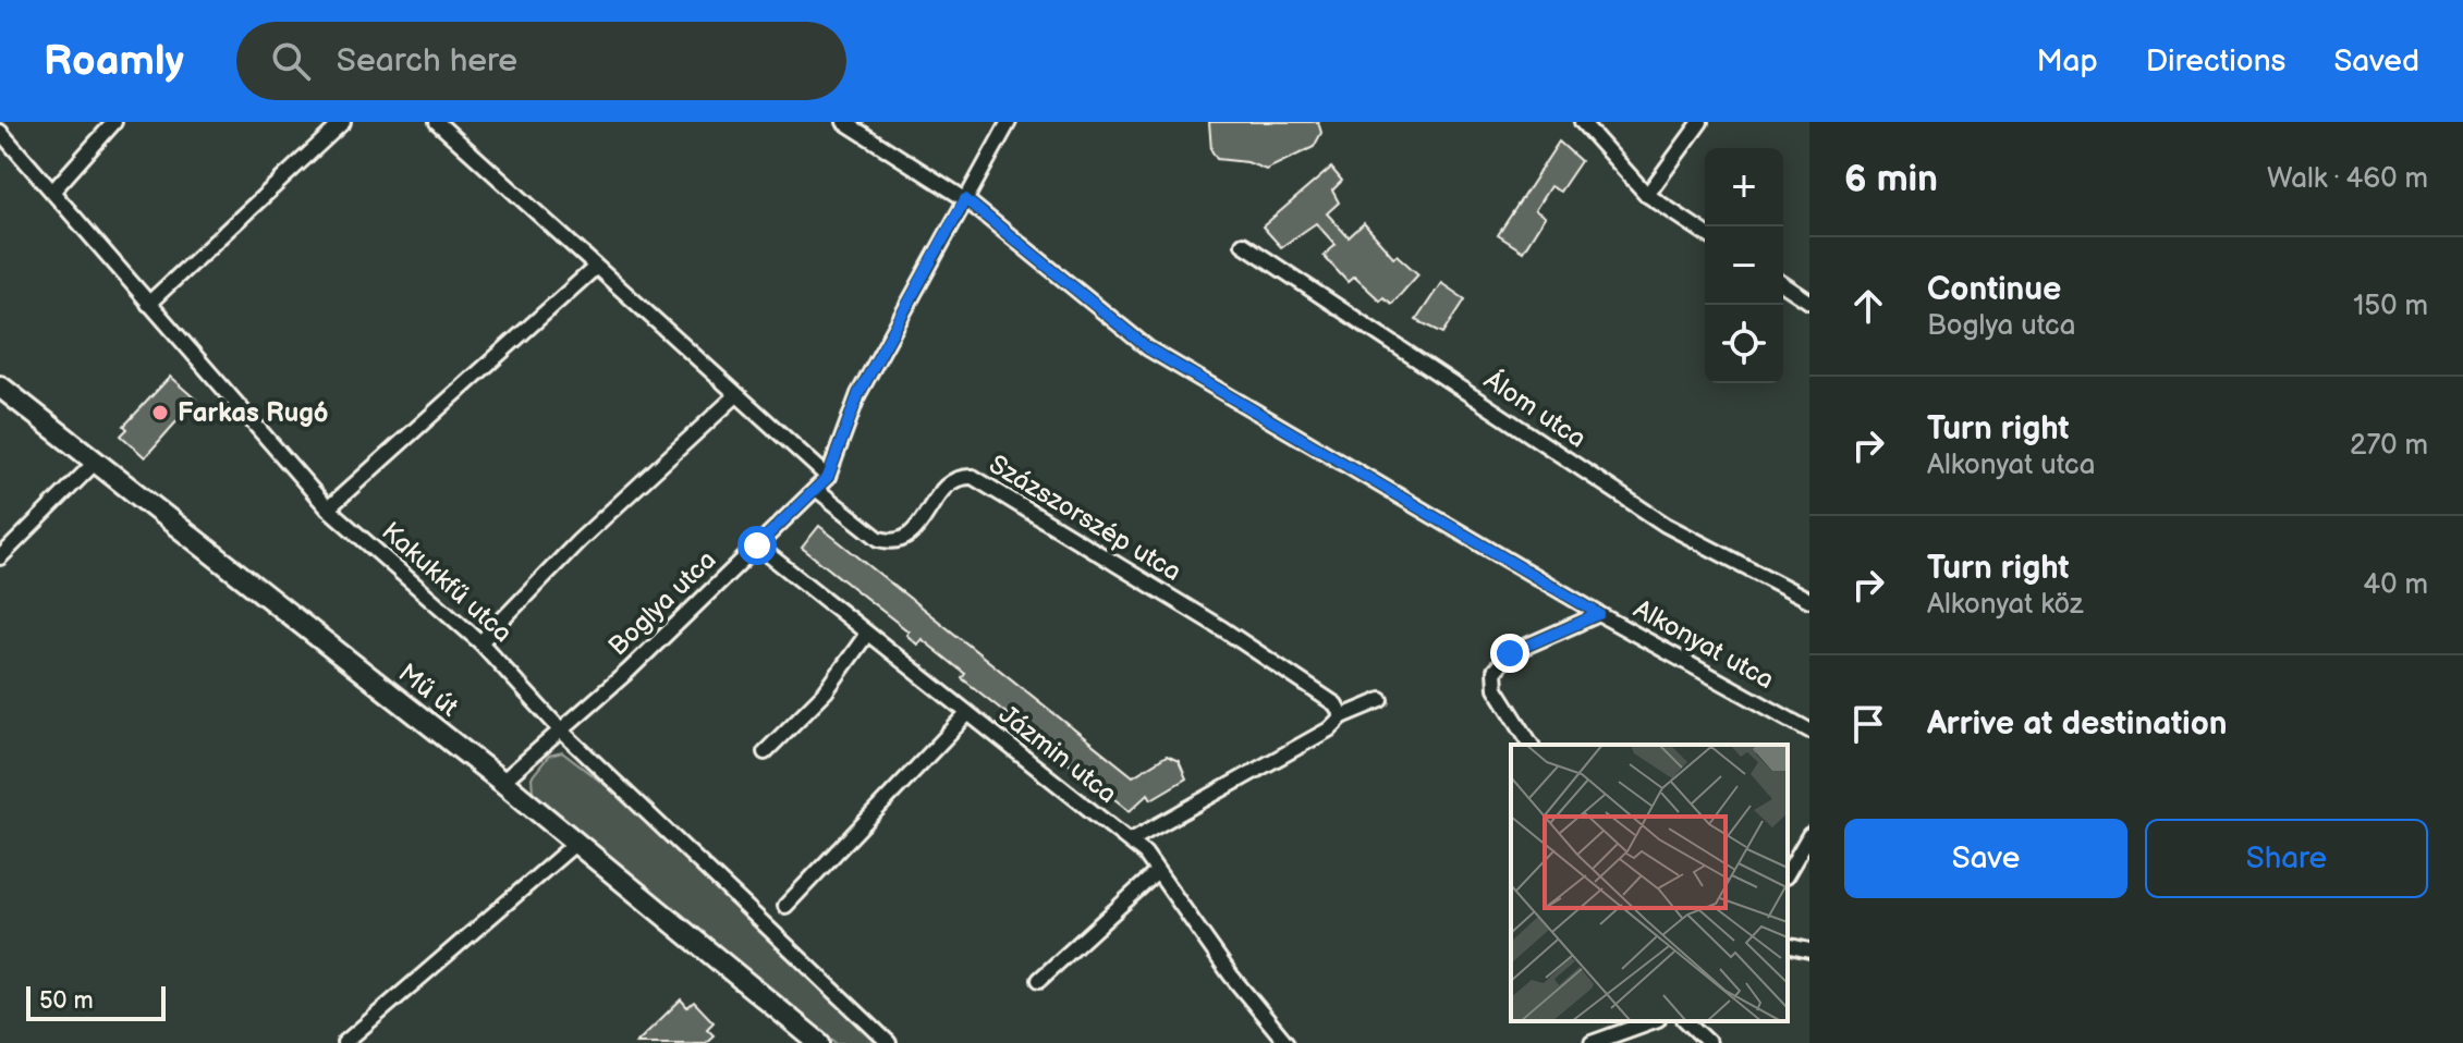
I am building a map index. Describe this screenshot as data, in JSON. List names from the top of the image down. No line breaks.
{"streets":{"street":["Álom utca","Százszorszép utca","Kakukkfű utca","Boglya utca","Alkonyat utca","Mű út","Jázmin utca"]},"crossings":[["Százszorszép utca","Boglya utca"],["Kakukkfű utca","Boglya utca"],["Boglya utca","Alkonyat utca"],["Boglya utca","Mű út"],["Boglya utca","Jázmin utca"]],"places":["Farkas Rugó"],"scale_bar":"50 m","page":{"header":"Roamly","search":"Search here","nav":["Map","Directions","Saved"],"heading":["6 min","Walk · 460 m"],"map_buttons":["+","−"],"list":[["Continue","Boglya utca","150 m"],["Turn right","Alkonyat utca","270 m"],["Turn right","Alkonyat köz","40 m"],"Arrive at destination"],"buttons":["Save","Share"],"scale":"50 m"}}
